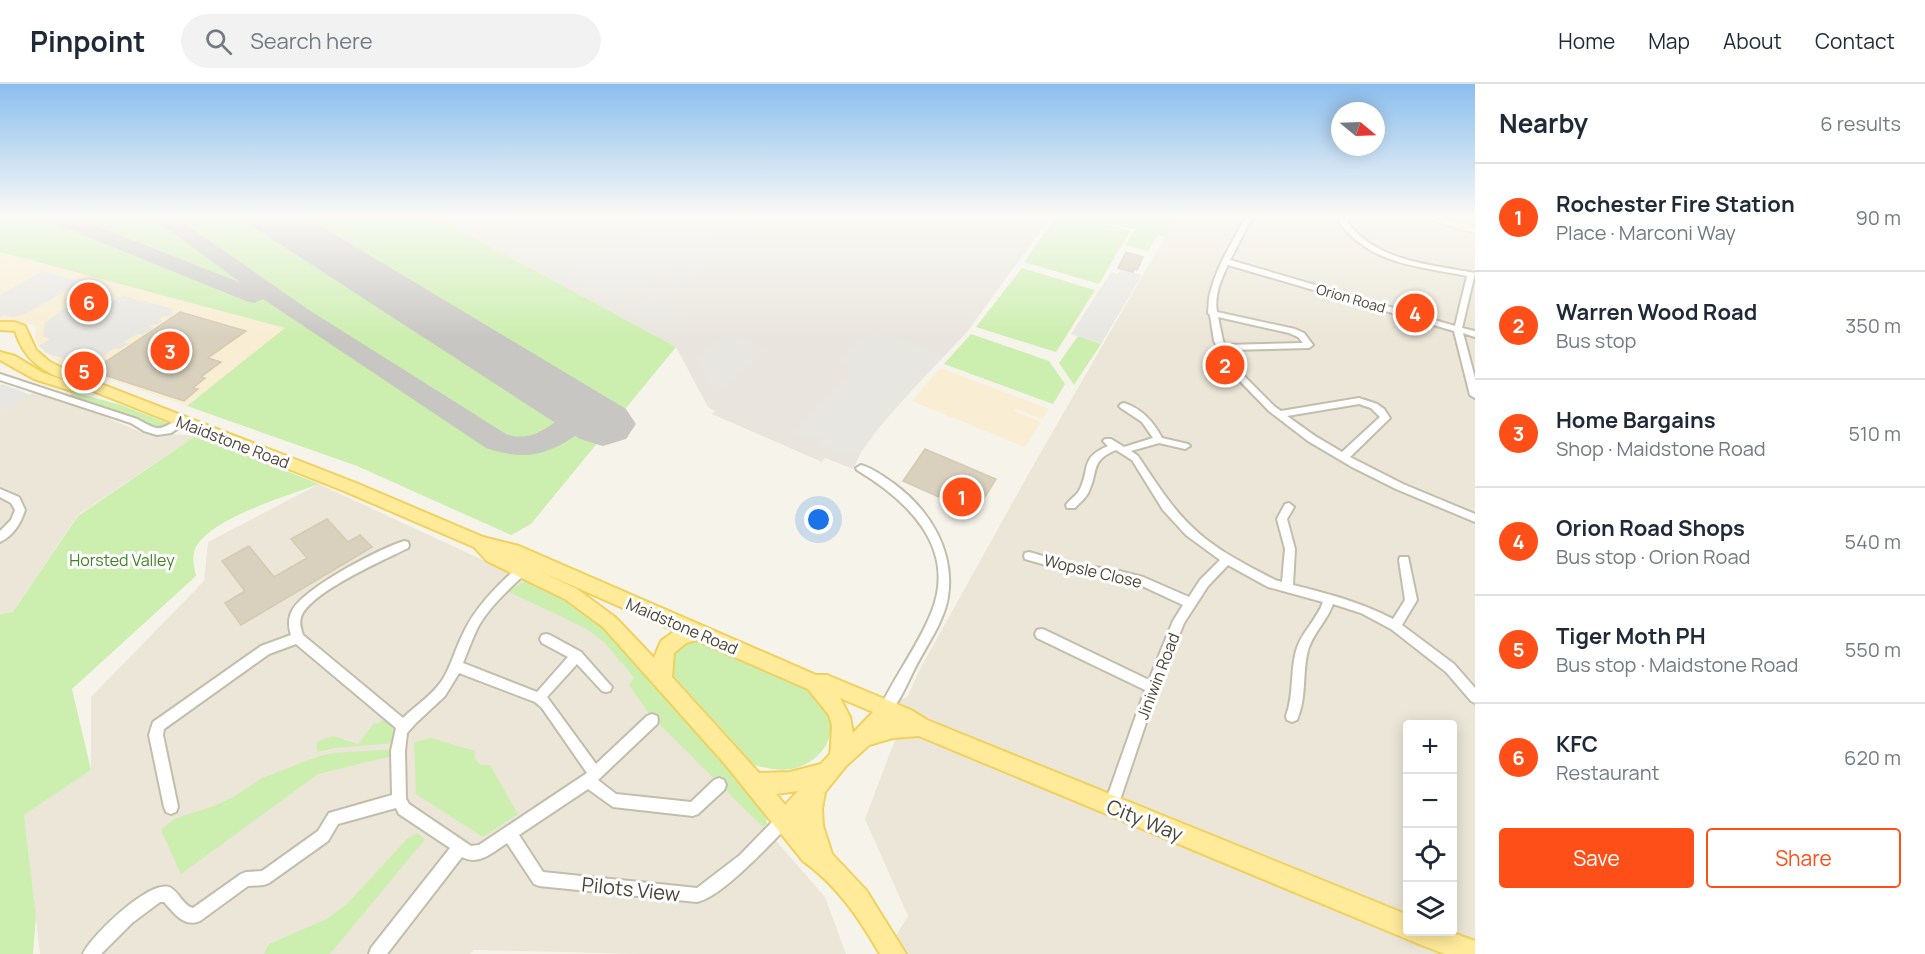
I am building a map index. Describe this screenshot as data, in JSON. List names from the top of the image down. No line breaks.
{"streets":{"main road":["Maidstone Road","City Way"],"street":["Orion Road","Wopsle Close","Jiniwin Road","Pilots View"]},"crossings":[["Maidstone Road","City Way"],["Maidstone Road","Pilots View"],["Wopsle Close","Jiniwin Road"],["Jiniwin Road","City Way"]],"parks":["Horsted Valley"],"north":"right","page":{"header":"Pinpoint","search":"Search here","nav":["Home","Map","About","Contact"],"heading":["Nearby","6 results"],"list":[{"mark":"1","name":"Rochester Fire Station","note":"Place · Marconi Way","value":"90 m"},{"mark":"2","name":"Warren Wood Road","note":"Bus stop","value":"350 m"},{"mark":"3","name":"Home Bargains","note":"Shop · Maidstone Road","value":"510 m"},{"mark":"4","name":"Orion Road Shops","note":"Bus stop · Orion Road","value":"540 m"},{"mark":"5","name":"Tiger Moth PH","note":"Bus stop · Maidstone Road","value":"550 m"},{"mark":"6","name":"KFC","note":"Restaurant","value":"620 m"}],"pins":["6","4","3","2","5","1"],"map_buttons":["+","−"],"buttons":["Save","Share"]}}
